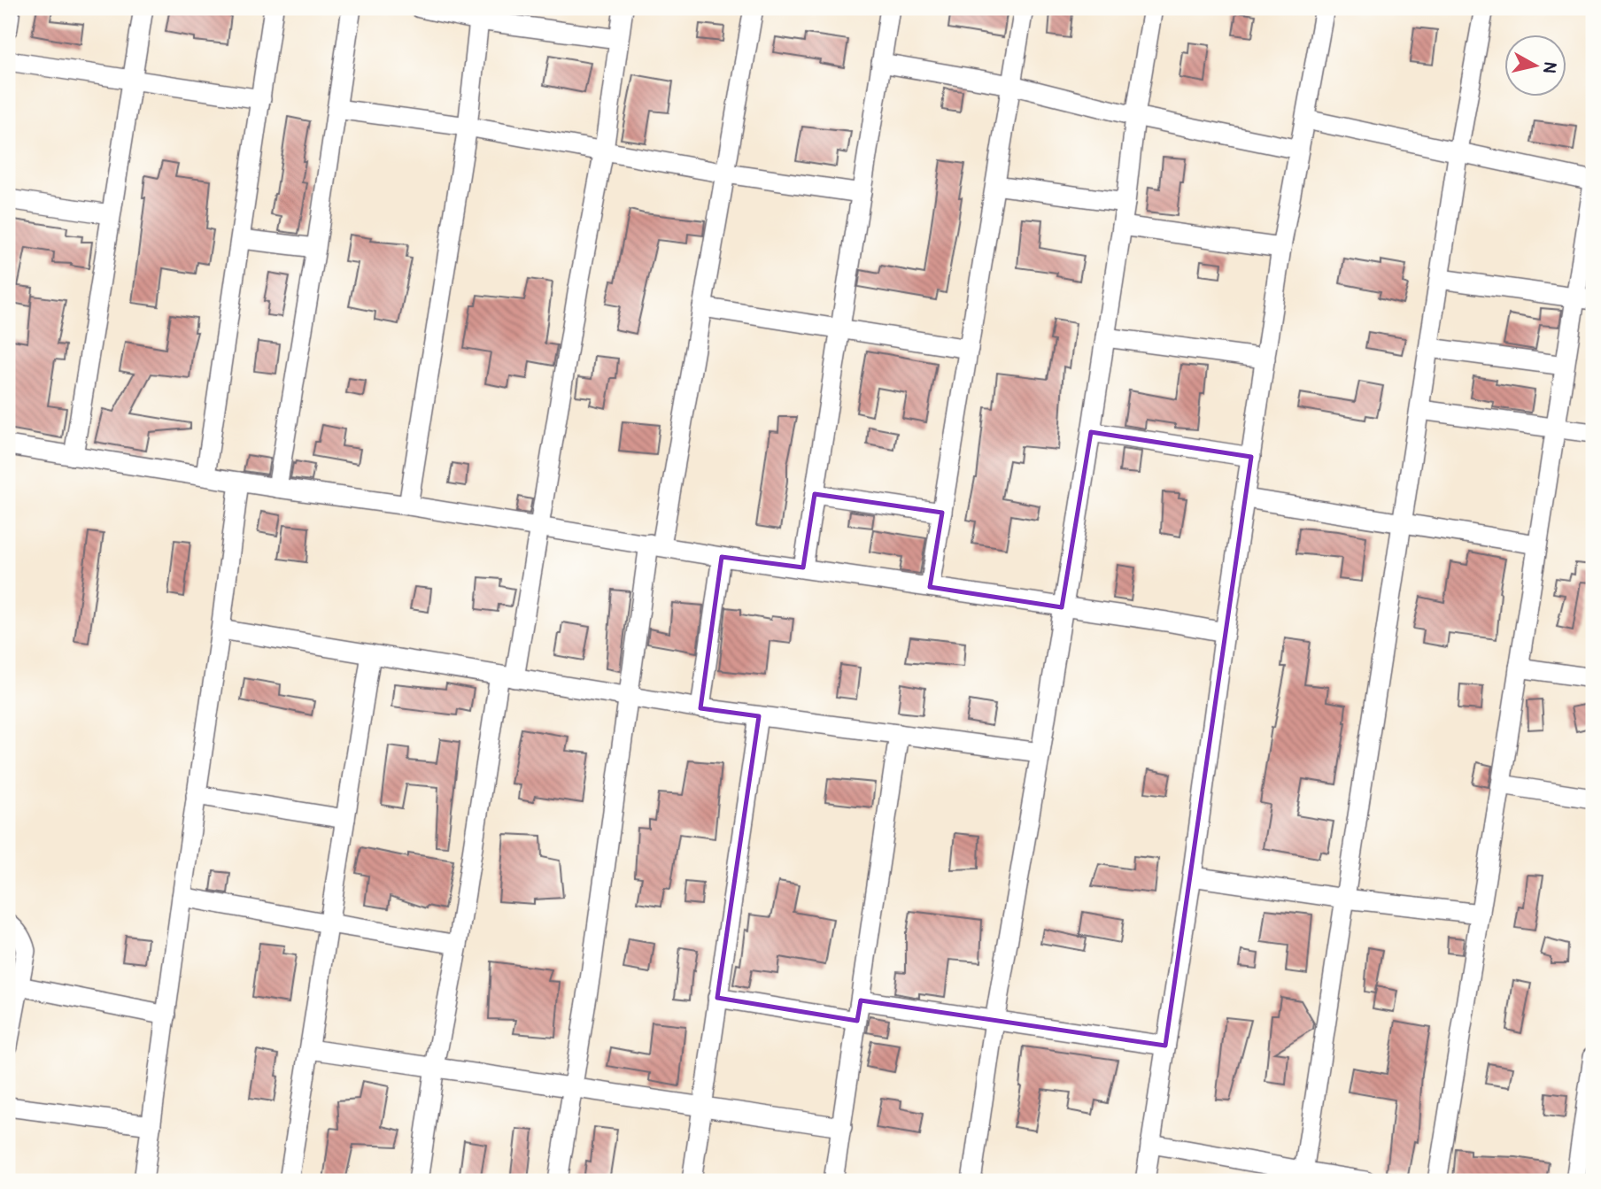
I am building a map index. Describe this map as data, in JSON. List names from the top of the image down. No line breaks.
{"north":"right"}
